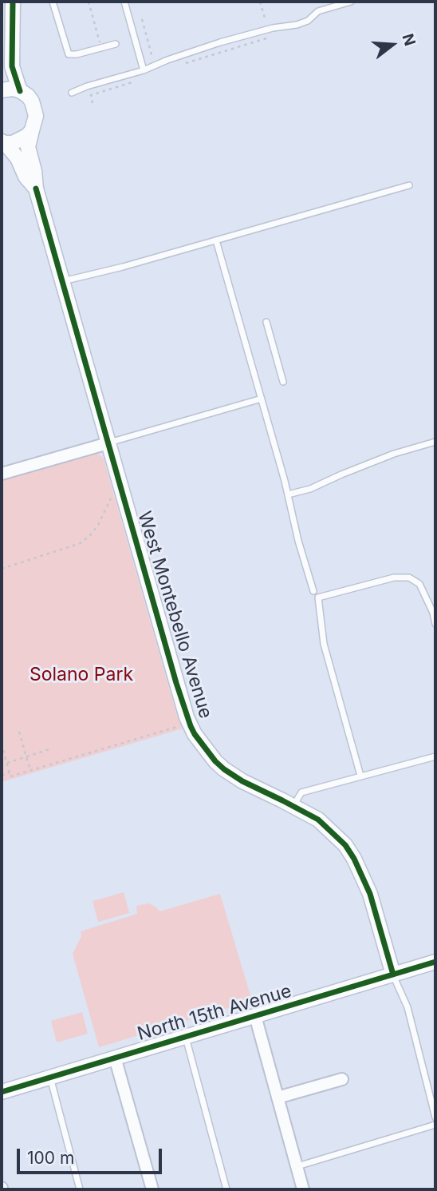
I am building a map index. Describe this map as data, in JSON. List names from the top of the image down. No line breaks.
{"streets":{"street":["West Montebello Avenue","North 15th Avenue"]},"crossings":[["West Montebello Avenue","North 15th Avenue"]],"parks":["Solano Park"],"scale_bar":"100 m","north":"right"}
